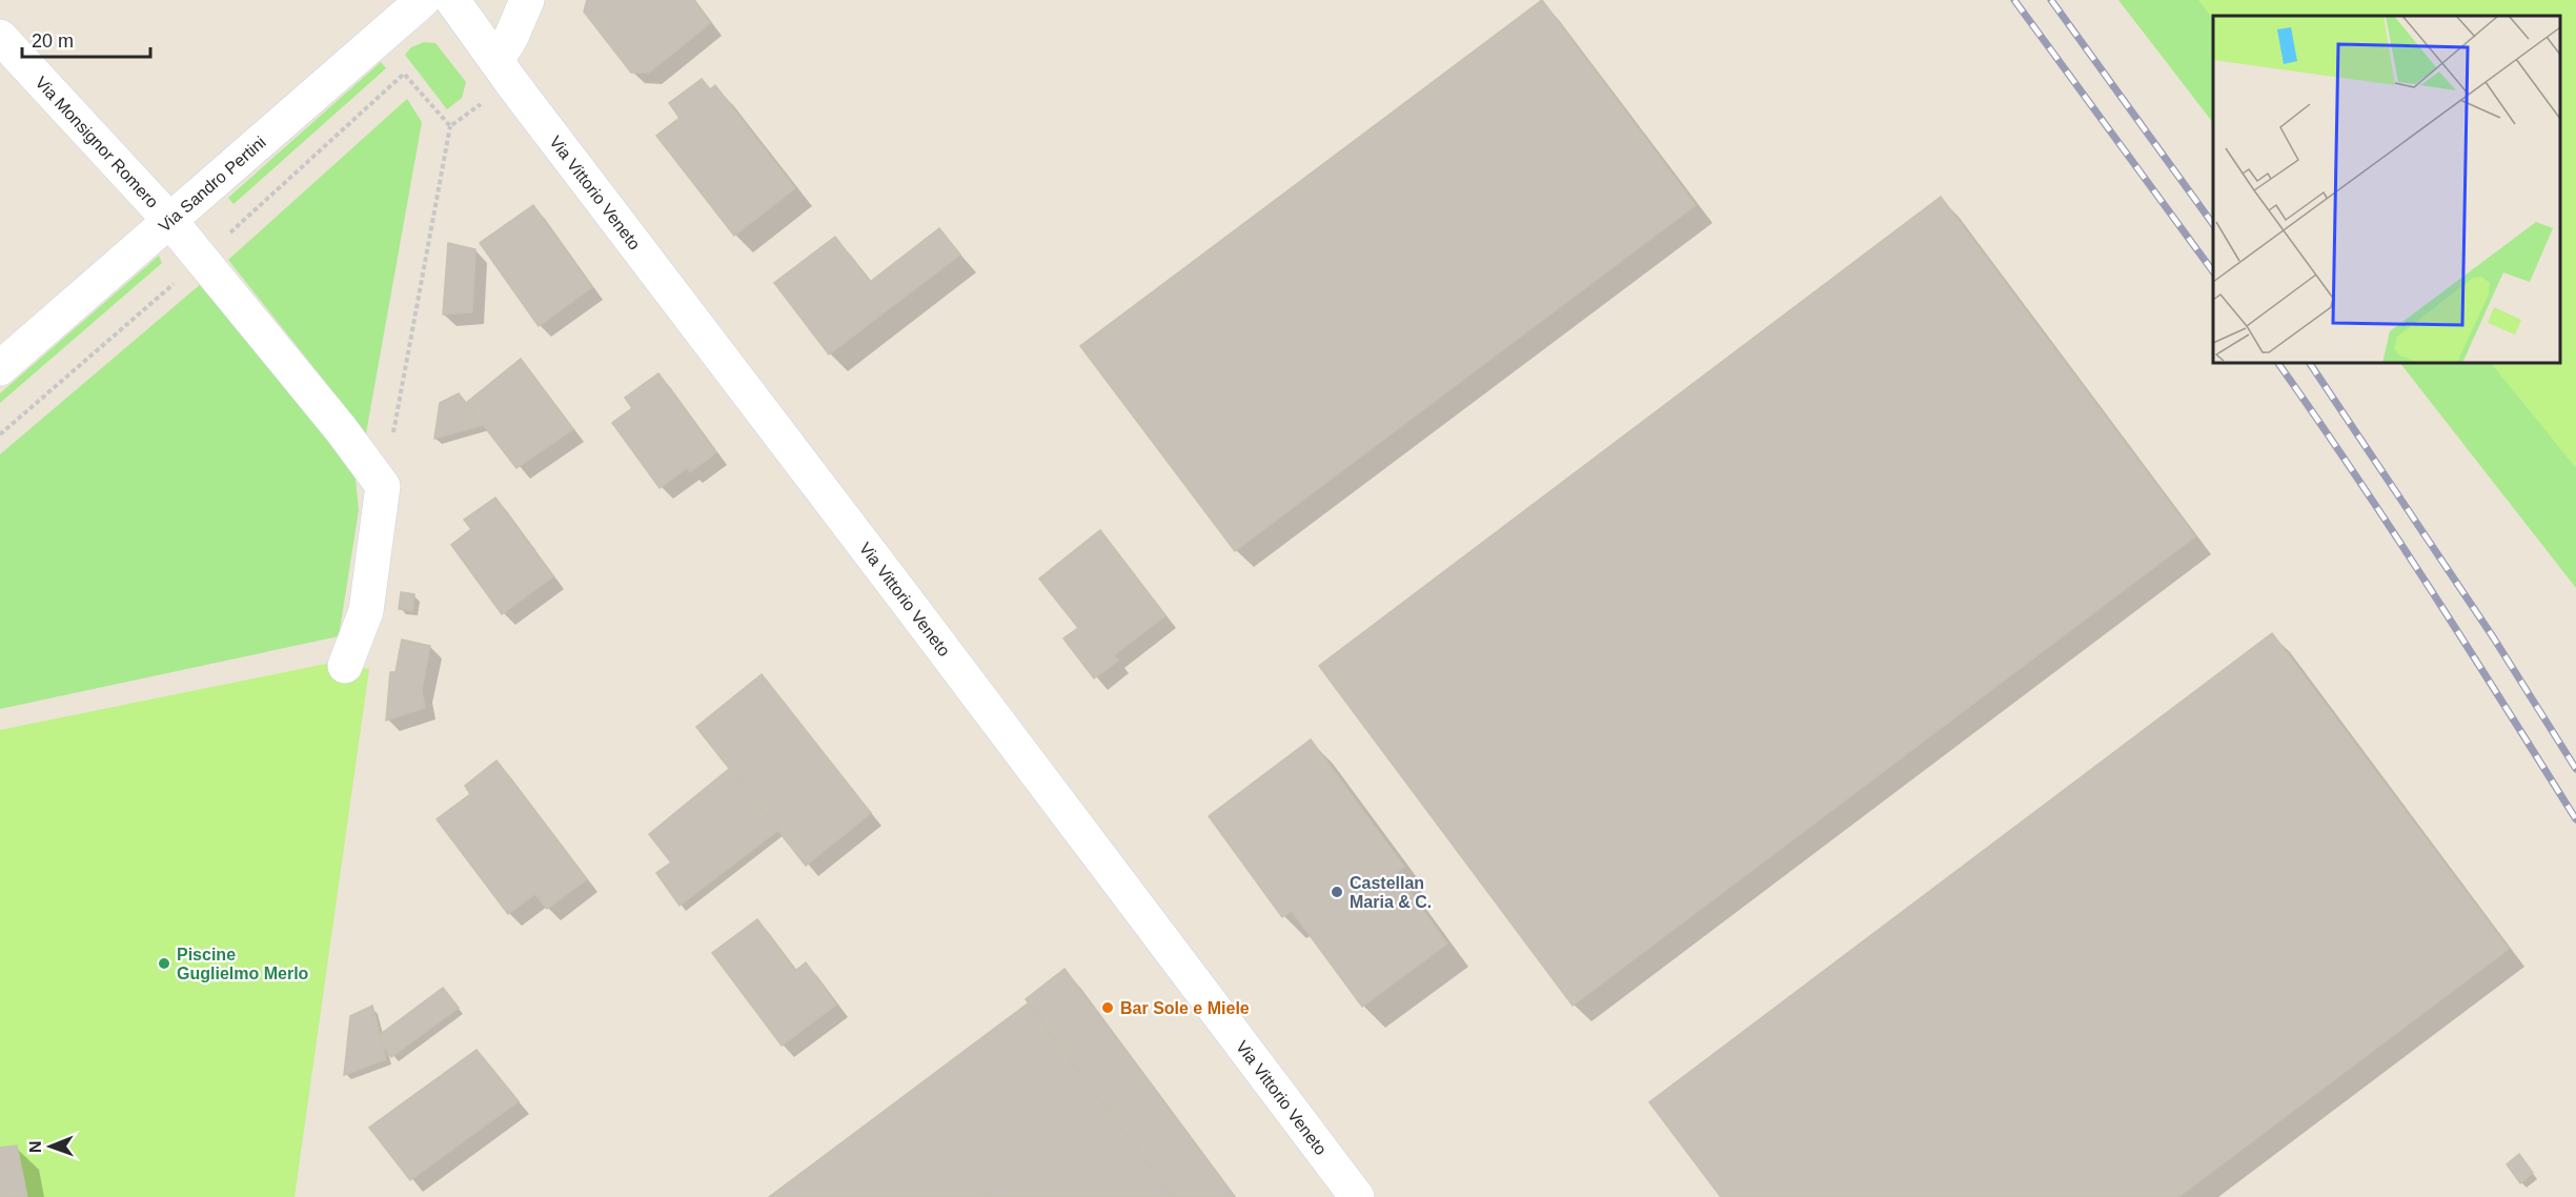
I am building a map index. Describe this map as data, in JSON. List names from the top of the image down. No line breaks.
{"streets":{"street":["Via Monsignor Romero","Via Sandro Pertini","Via Vittorio Veneto"]},"crossings":[["Via Monsignor Romero","Via Sandro Pertini"]],"places":["Castellan Maria & C.","Piscine Guglielmo Merlo","Bar Sole e Miele"],"scale_bar":"20 m","north":"left"}
